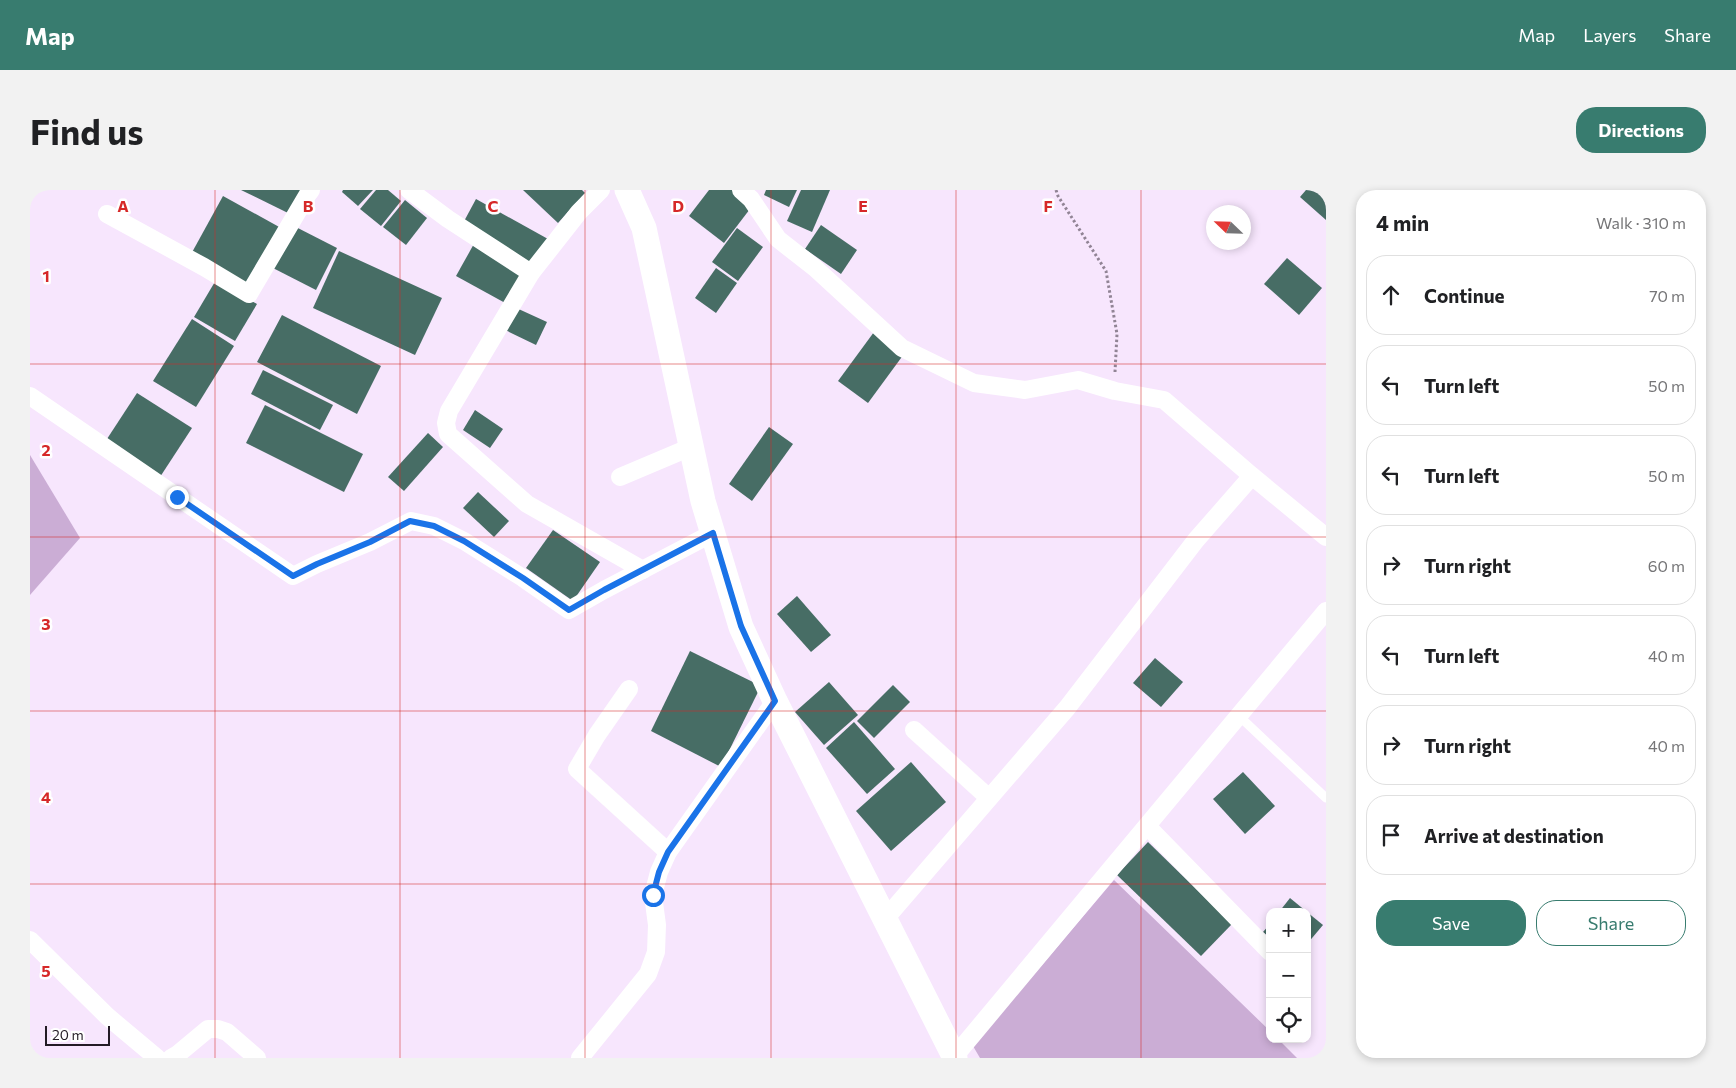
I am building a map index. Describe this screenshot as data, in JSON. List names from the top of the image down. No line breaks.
{"scale_bar":"20 m","north":"top left","page":{"header":"Map","nav":["Map","Layers","Share"],"buttons":["Directions",["Save","Share"]],"title":"Find us","heading":["4 min","Walk · 310 m"],"list":[["Continue","70 m"],["Turn left","50 m"],["Turn left","50 m"],["Turn right","60 m"],["Turn left","40 m"],["Turn right","40 m"],"Arrive at destination"],"map_buttons":["+","−"],"scale":"20 m"},"grid":{"columns":["A","B","C","D","E","F"],"rows":["1","2","3","4","5"]}}
